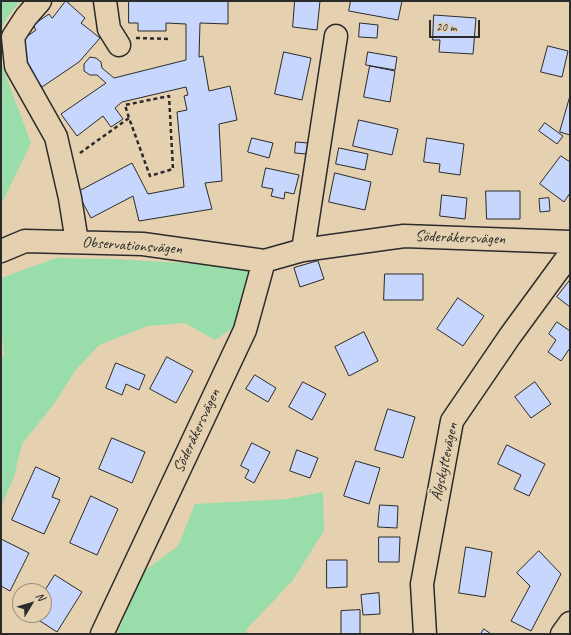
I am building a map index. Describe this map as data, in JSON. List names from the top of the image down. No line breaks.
{"streets":{"street":["Söderåkersvägen","Observationsvägen","Älgskyttevägen"]},"crossings":[["Söderåkersvägen","Observationsvägen"]],"scale_bar":"20 m","north":"top right"}
